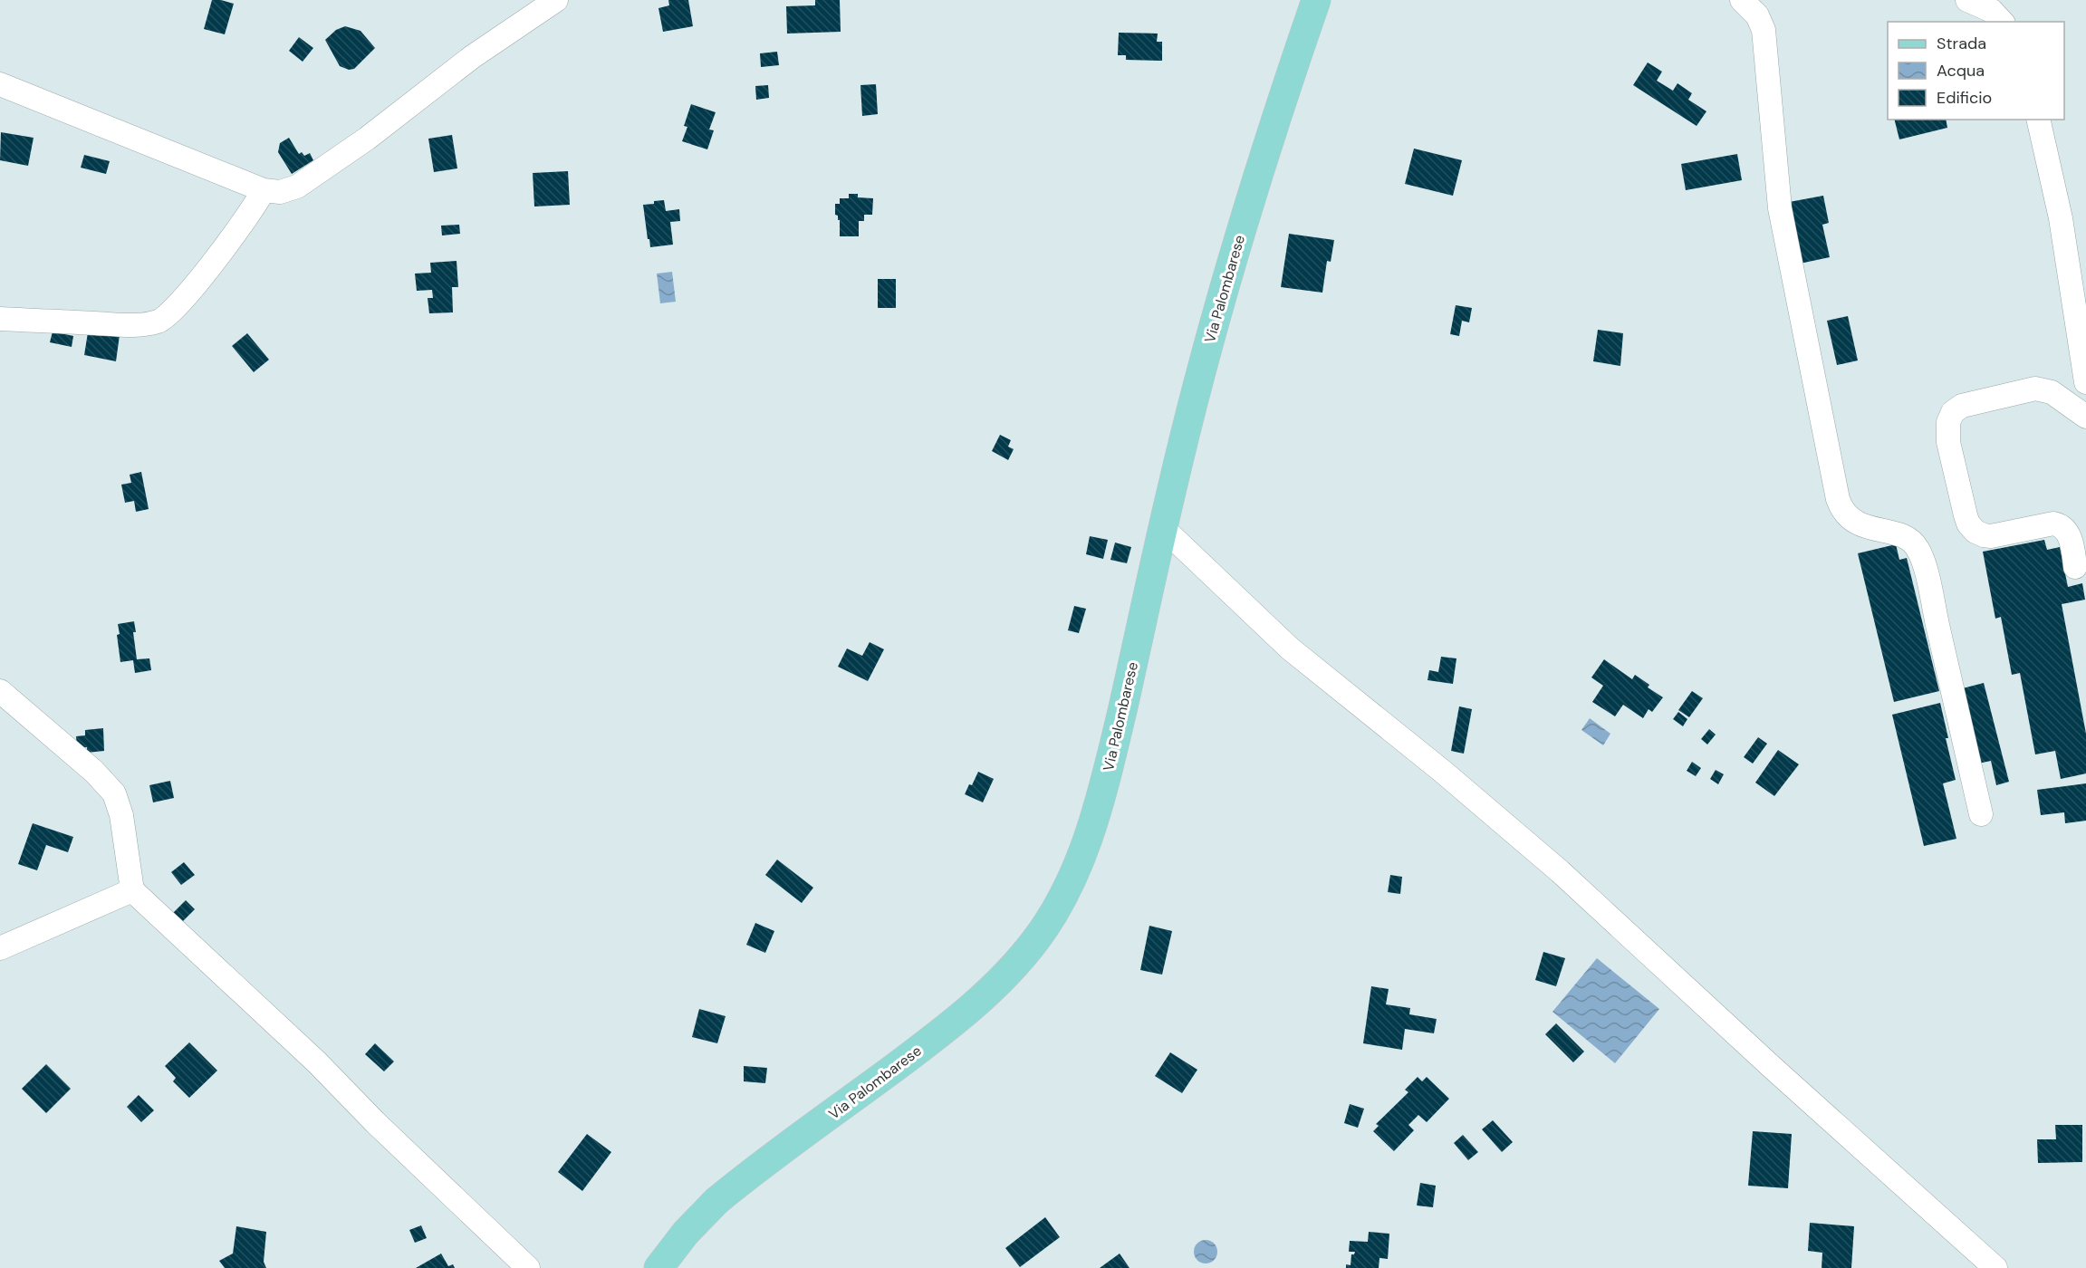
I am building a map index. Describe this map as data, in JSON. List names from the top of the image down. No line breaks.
{"streets":{"main road":["Via Palombarese"]},"legend":["Strada","Acqua","Edificio"]}
